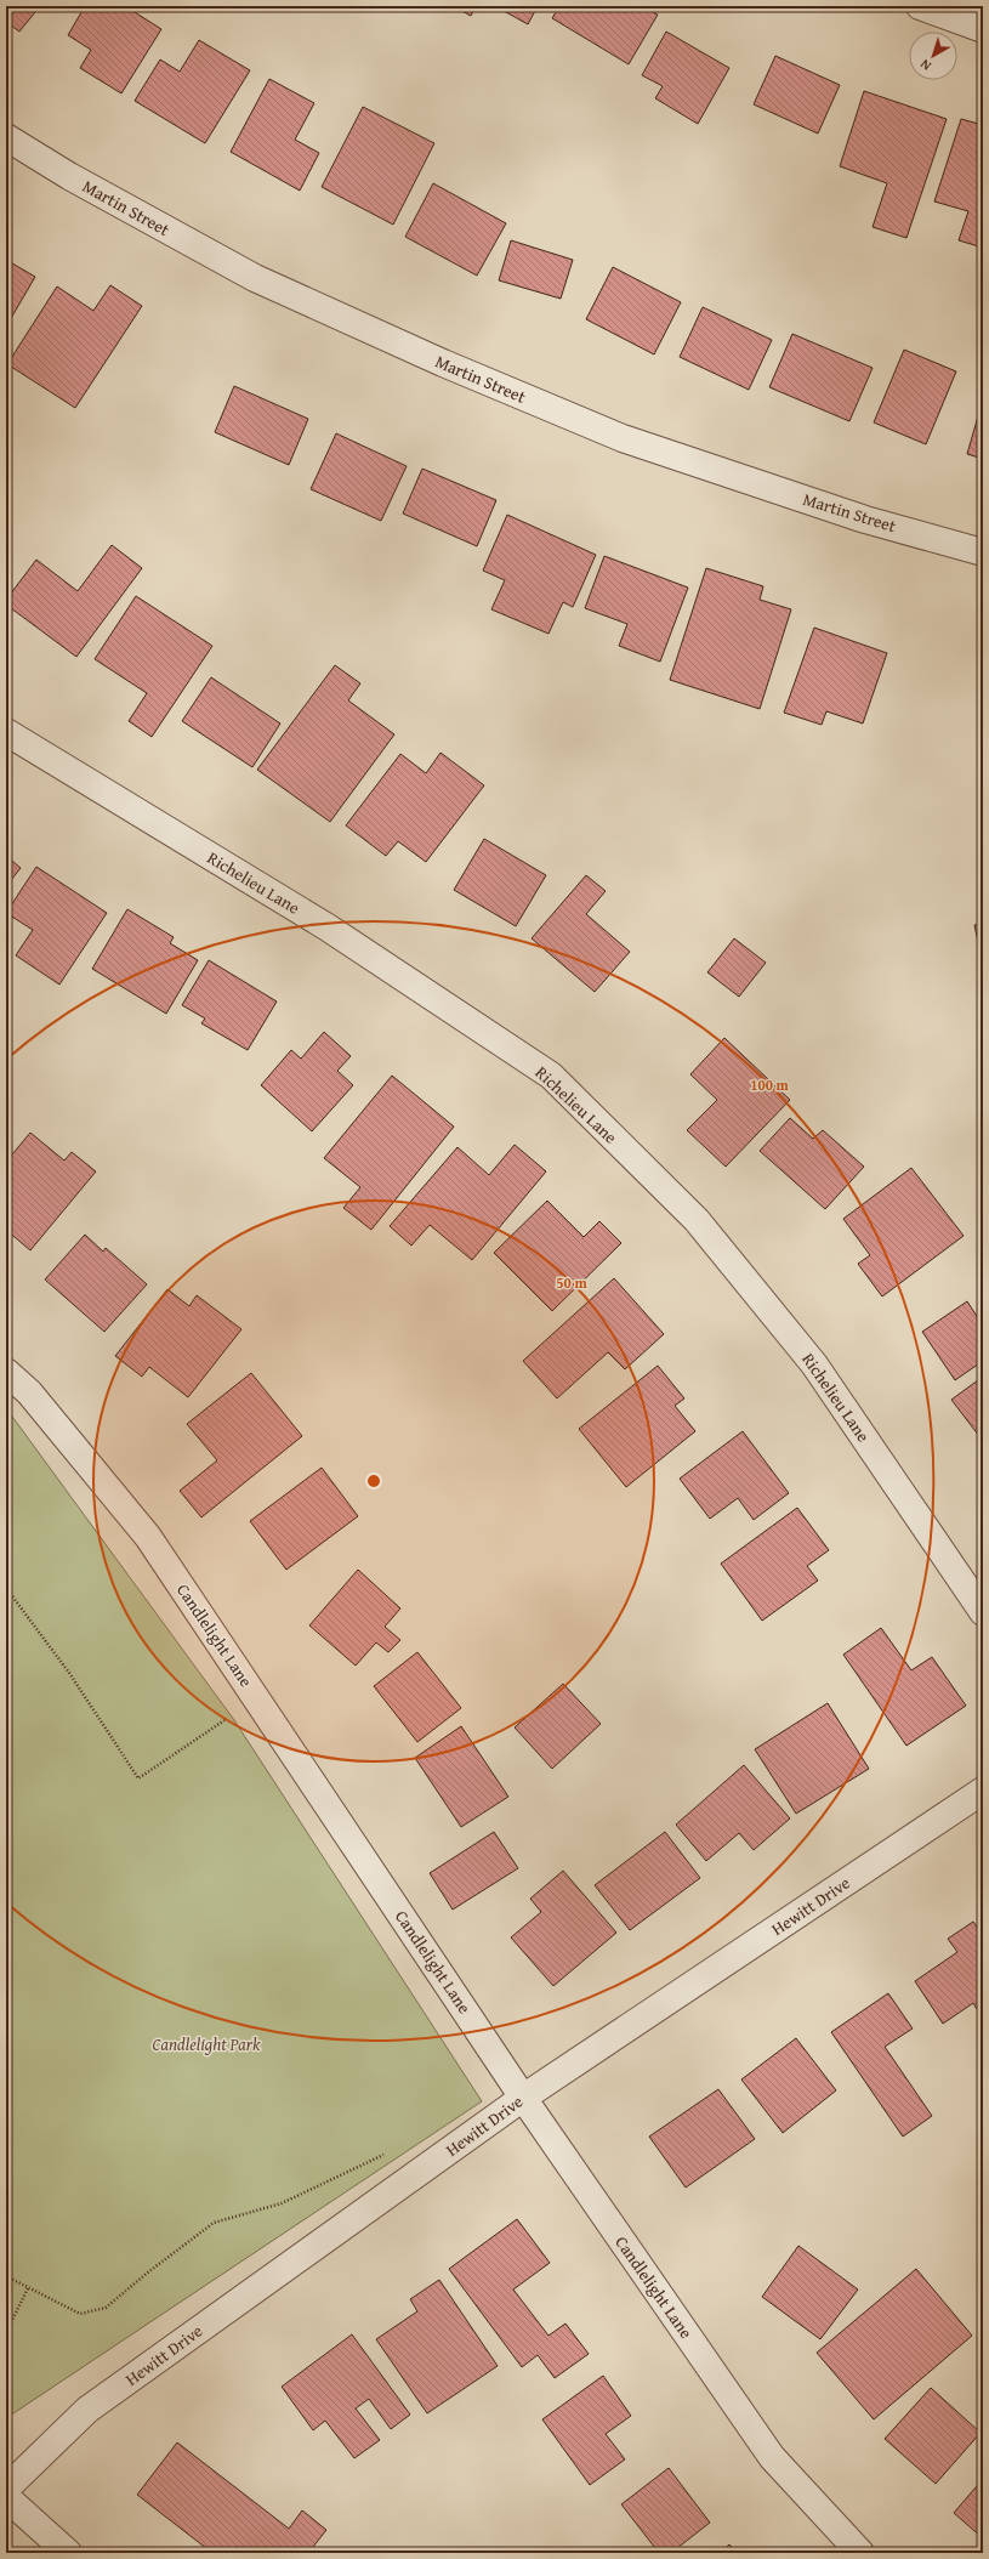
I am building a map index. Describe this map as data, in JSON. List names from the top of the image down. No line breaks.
{"streets":{"street":["Martin Street","Richelieu Lane","Candlelight Lane","Hewitt Drive"]},"crossings":[["Candlelight Lane","Hewitt Drive"]],"parks":["Candlelight Park"],"north":"bottom left","rings":["100 m","50 m"]}
